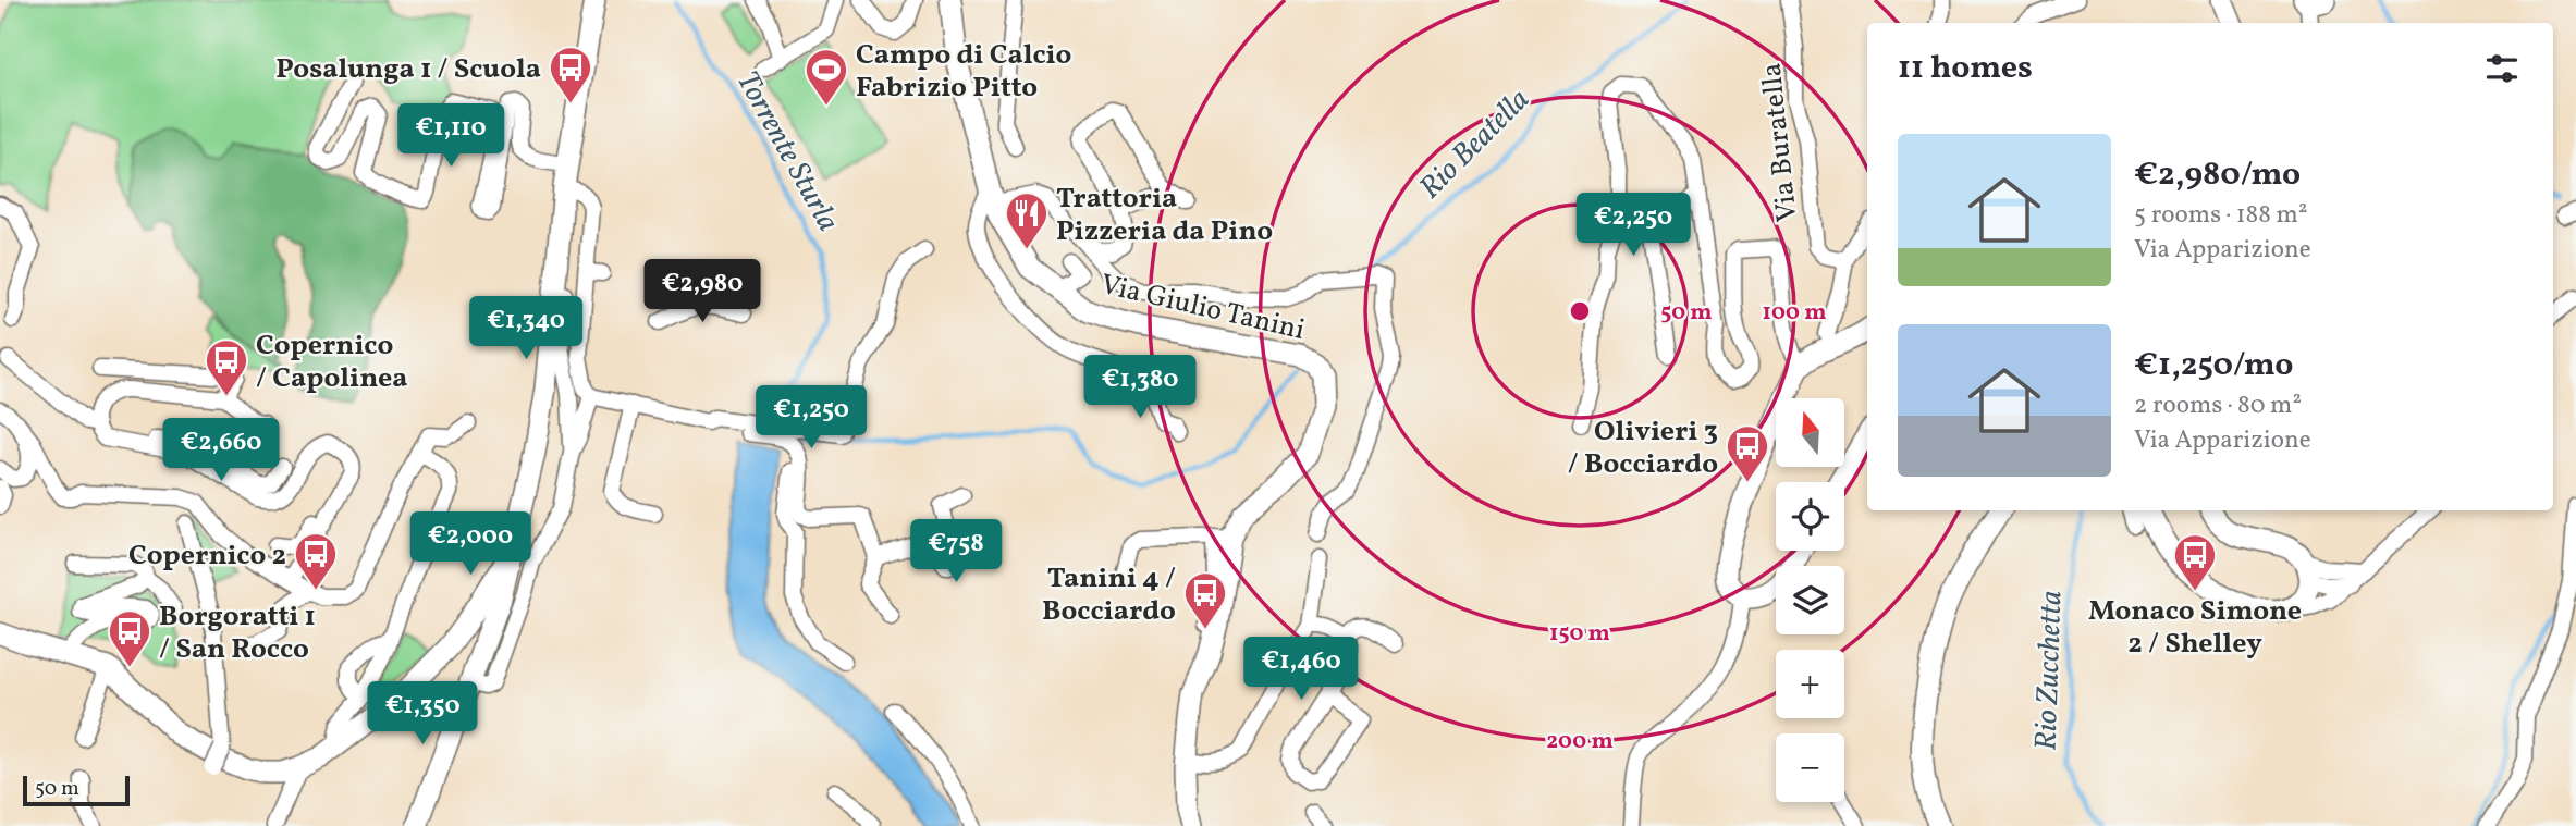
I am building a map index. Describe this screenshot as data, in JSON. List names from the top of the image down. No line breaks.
{"streets":{"main road":["Via Giulio Tanini"],"street":["Via Buratella"]},"water":["Rio Beatella","Torrente Sturla","Rio Zucchetta"],"places":{"bus stop":["Posalunga 1 / Scuola","Copernico / Capolinea","Olivieri 3 / Bocciardo","Copernico 2","Monaco Simone 2 / Shelley","Tanini 4 / Bocciardo","Borgoratti 1 / San Rocco"],"sports":["Campo di Calcio Fabrizio Pitto"],"restaurant":["Trattoria Pizzeria da Pino"]},"scale_bar":"50 m","north":"top","page":{"heading":"11 homes","price":["€1,110","€2,250","€2,980","€1,340","€1,380","€1,250","€2,660","€2,000","€758","€1,460","€1,350"],"list":[{"name":"€2,980/mo","note":"5 rooms · 188 m² · Via Apparizione"},{"name":"€1,250/mo","note":"2 rooms · 80 m² · Via Apparizione"}],"map_buttons":["+","−"],"scale":"50 m"},"rings":["50 m","100 m","150 m","200 m"]}
